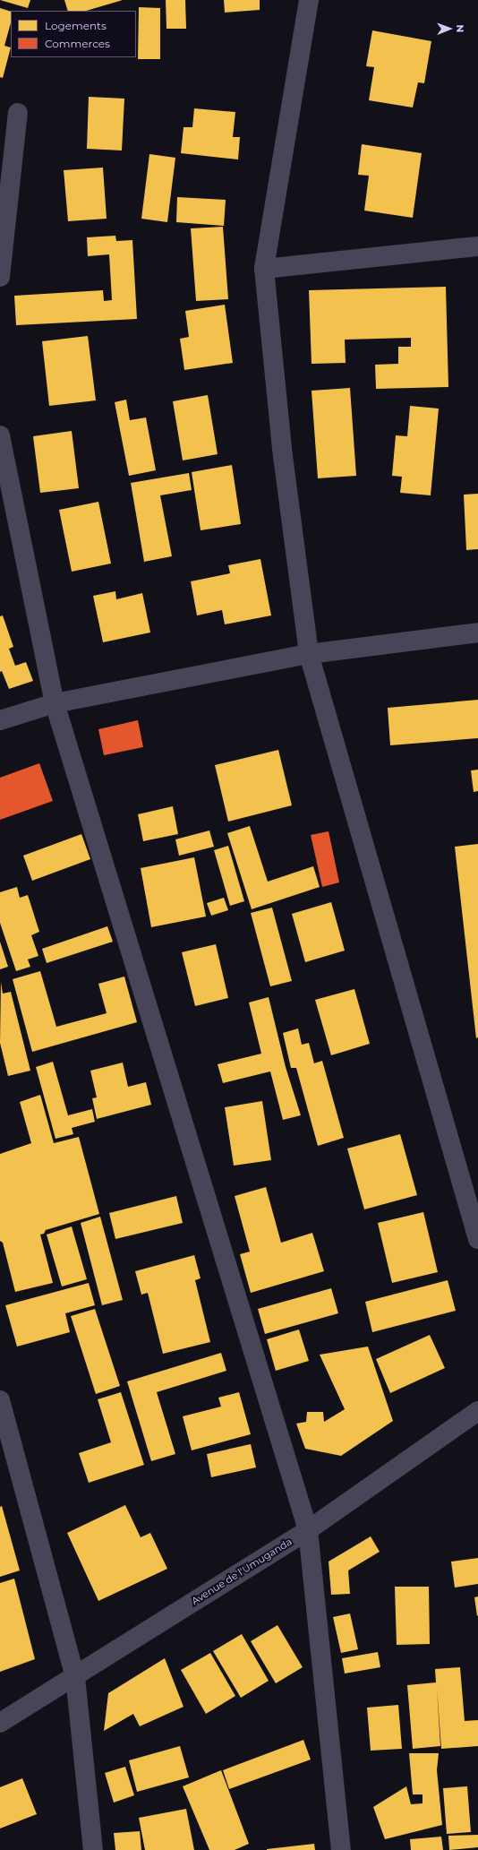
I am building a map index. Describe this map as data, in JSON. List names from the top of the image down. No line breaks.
{"streets":{"street":["Avenue de l'Umuganda"]},"legend":["Logements","Commerces"],"north":"right"}
